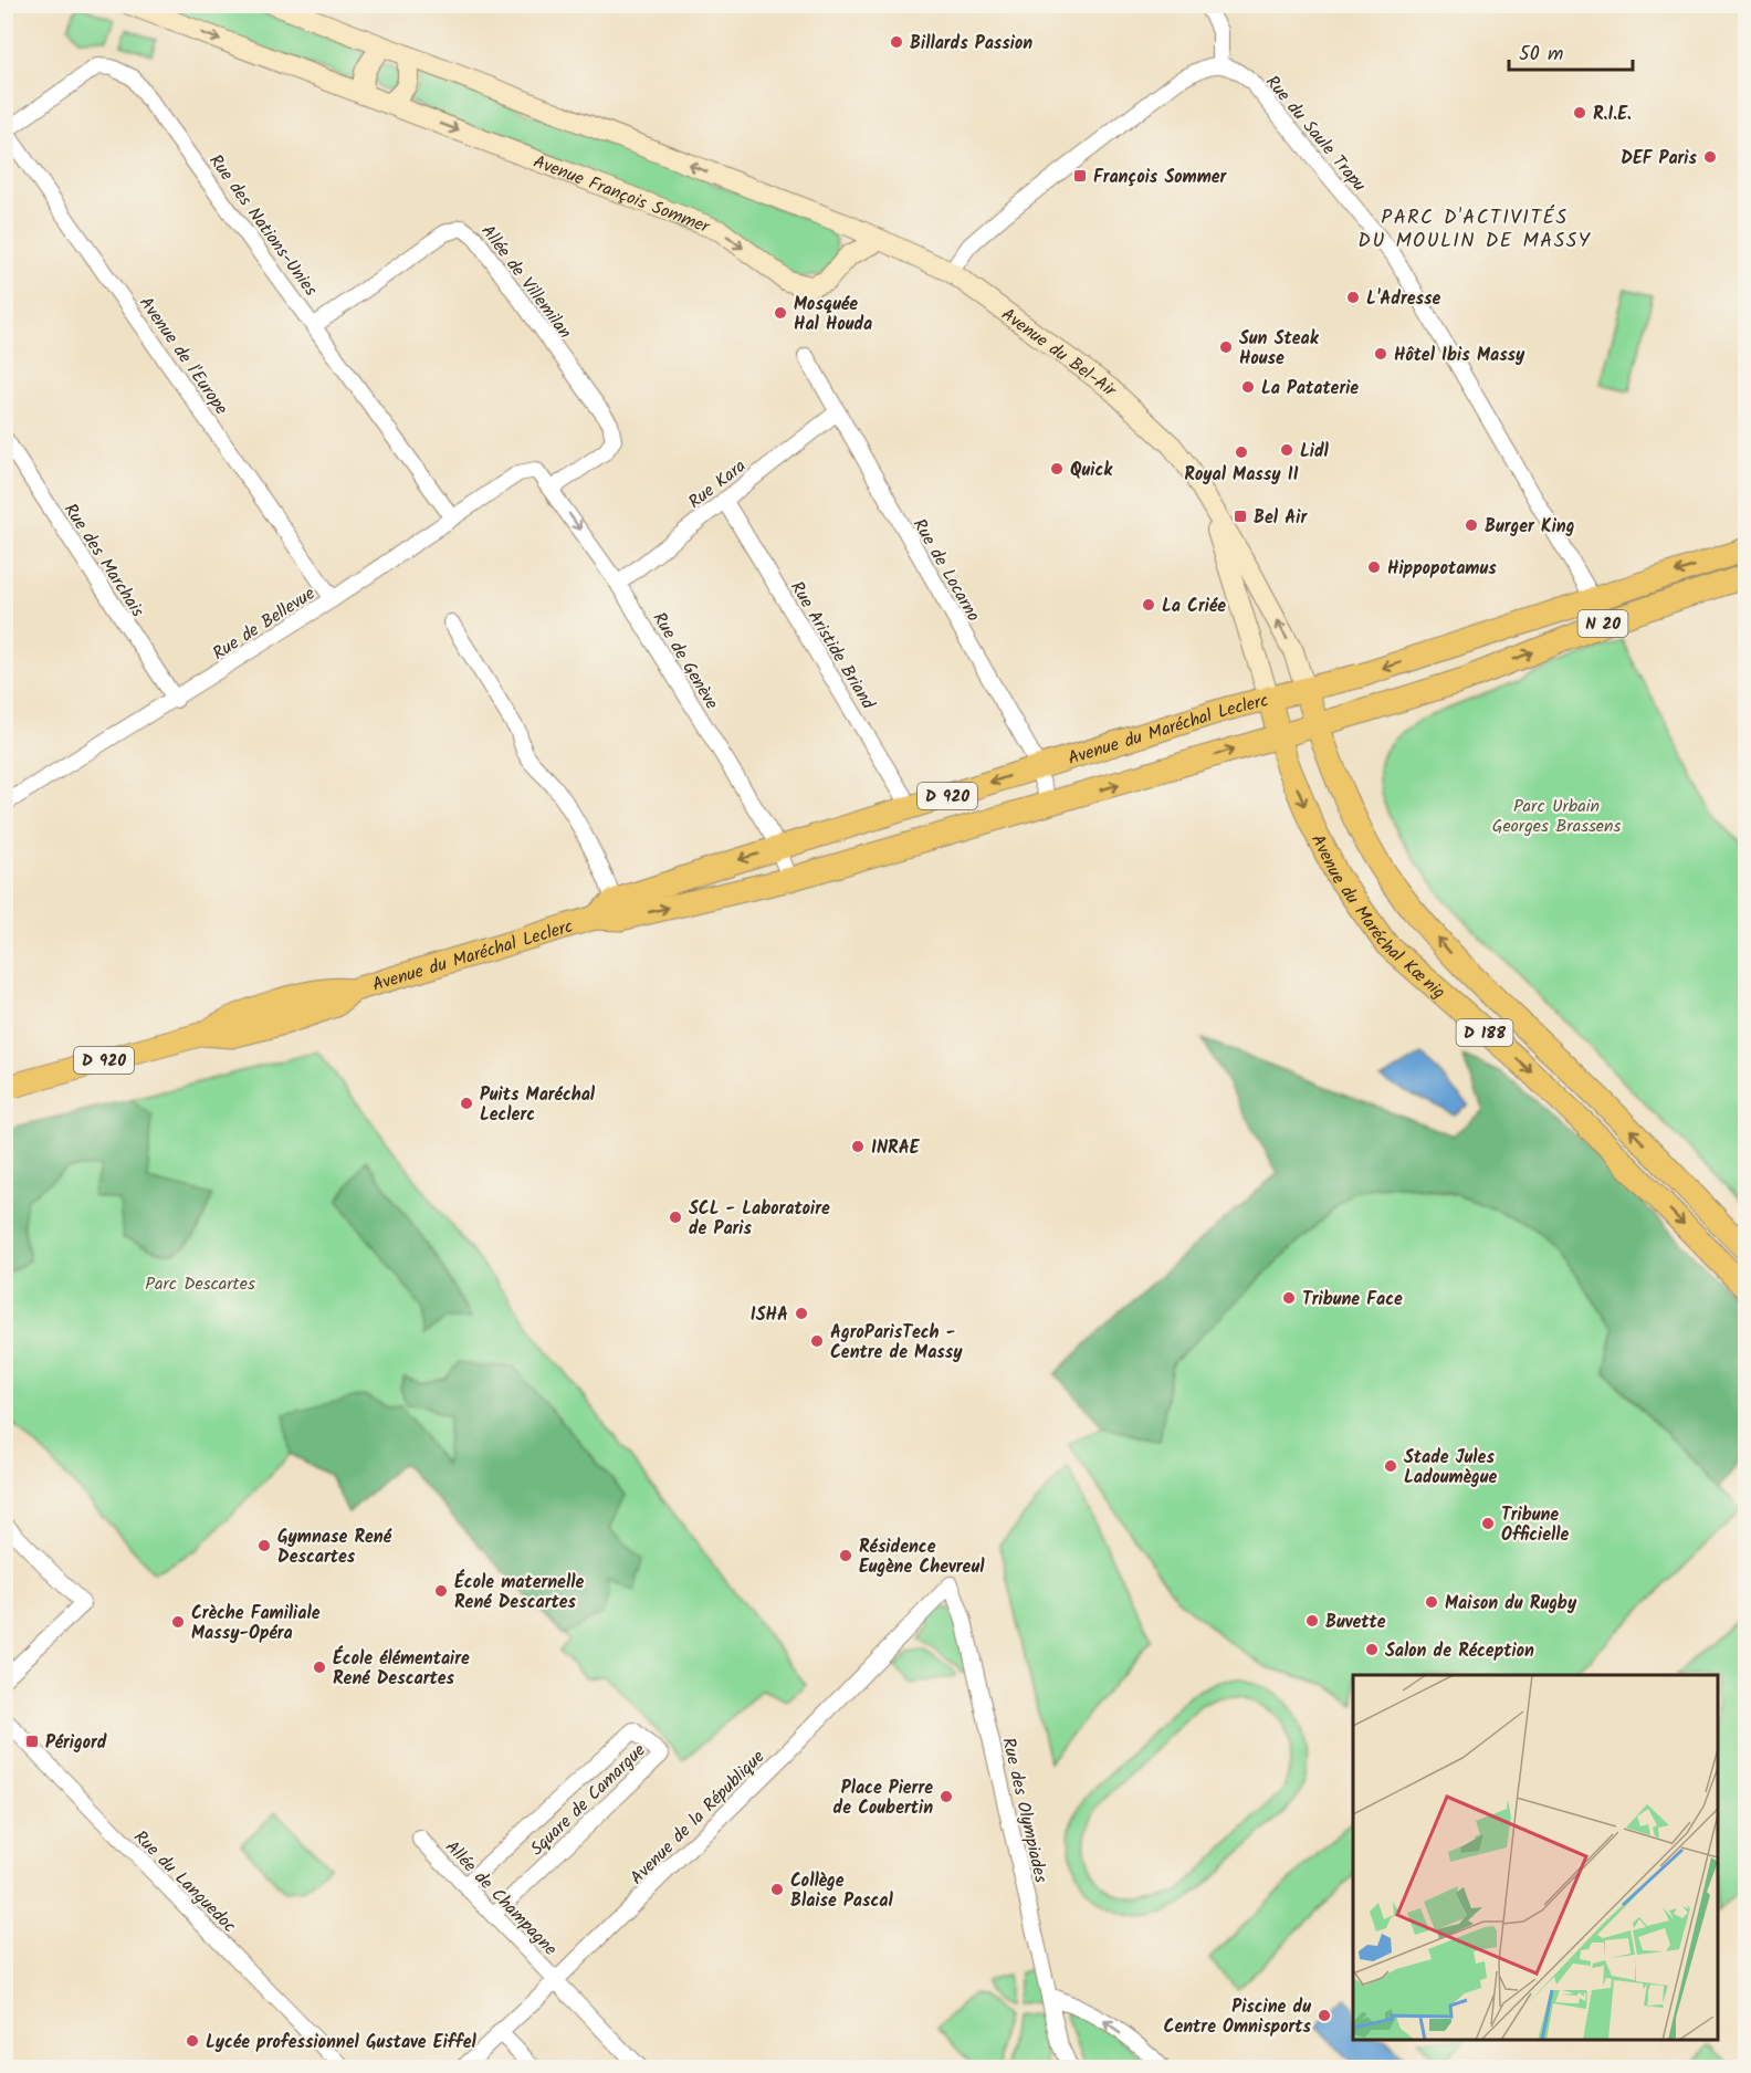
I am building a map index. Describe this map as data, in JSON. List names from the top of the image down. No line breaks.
{"streets":{"main road":["N 20","Avenue du Maréchal Leclerc","D 920","Avenue du Maréchal Kœnig","D 188"],"street":["Rue du Saule Trapu","Avenue François Sommer","Rue des Nations-Unies","Allée de Villemilan","Avenue du Bel-Air","Avenue de l'Europe","Rue Kara","Rue des Marchais","Rue de Locarno","Rue de Bellevue","Rue Aristide Briand","Rue de Genève","Square de Camargue","Rue des Olympiades","Avenue de la République","Rue du Languedoc","Allée de Champagne"]},"crossings":[["Rue du Saule Trapu","Avenue du Maréchal Leclerc"],["Avenue François Sommer","Avenue du Bel-Air"],["Rue des Nations-Unies","Allée de Villemilan"],["Rue des Nations-Unies","Avenue de l'Europe"],["Rue des Nations-Unies","Rue de Bellevue"],["Allée de Villemilan","Rue de Genève"],["Avenue du Bel-Air","Avenue du Maréchal Leclerc"],["Avenue du Bel-Air","Avenue du Maréchal Kœnig"],["Avenue de l'Europe","Rue de Bellevue"],["Rue Kara","Rue de Locarno"],["Rue Kara","Rue Aristide Briand"],["Rue Kara","Rue de Genève"],["Rue des Marchais","Rue de Bellevue"],["Rue de Locarno","Avenue du Maréchal Leclerc"],["Rue de Bellevue","Rue de Genève"],["Rue Aristide Briand","Avenue du Maréchal Leclerc"],["Rue de Genève","Avenue du Maréchal Leclerc"],["Avenue du Maréchal Leclerc","Avenue du Maréchal Kœnig"],["Square de Camargue","Allée de Champagne"],["Rue des Olympiades","Avenue de la République"],["Avenue de la République","Allée de Champagne"]],"districts":["PARC D'ACTIVITÉS DU MOULIN DE MASSY"],"parks":["Parc Urbain Georges Brassens","Parc Descartes"],"places":{"other":["Billards Passion","R.I.E.","DEF Paris","L'Adresse","Mosquée Hal Houda","Sun Steak House","Hôtel Ibis Massy","La Pataterie","Lidl","Royal Massy II","Quick","Burger King","Hippopotamus","La Criée","Puits Maréchal Leclerc","INRAE","SCL - Laboratoire de Paris","Tribune Face","ISHA","AgroParisTech - Centre de Massy","Stade Jules Ladoumègue","Tribune Officielle","Gymnase René Descartes","Résidence Eugène Chevreul","École maternelle René Descartes","Maison du Rugby","Buvette","Crèche Familiale Massy-Opéra","Salon de Réception","École élémentaire René Descartes","Place Pierre de Coubertin","Collège Blaise Pascal","Piscine du Centre Omnisports","Lycée professionnel Gustave Eiffel"],"transit":["François Sommer","Bel Air","Périgord"]},"scale_bar":"50 m"}
